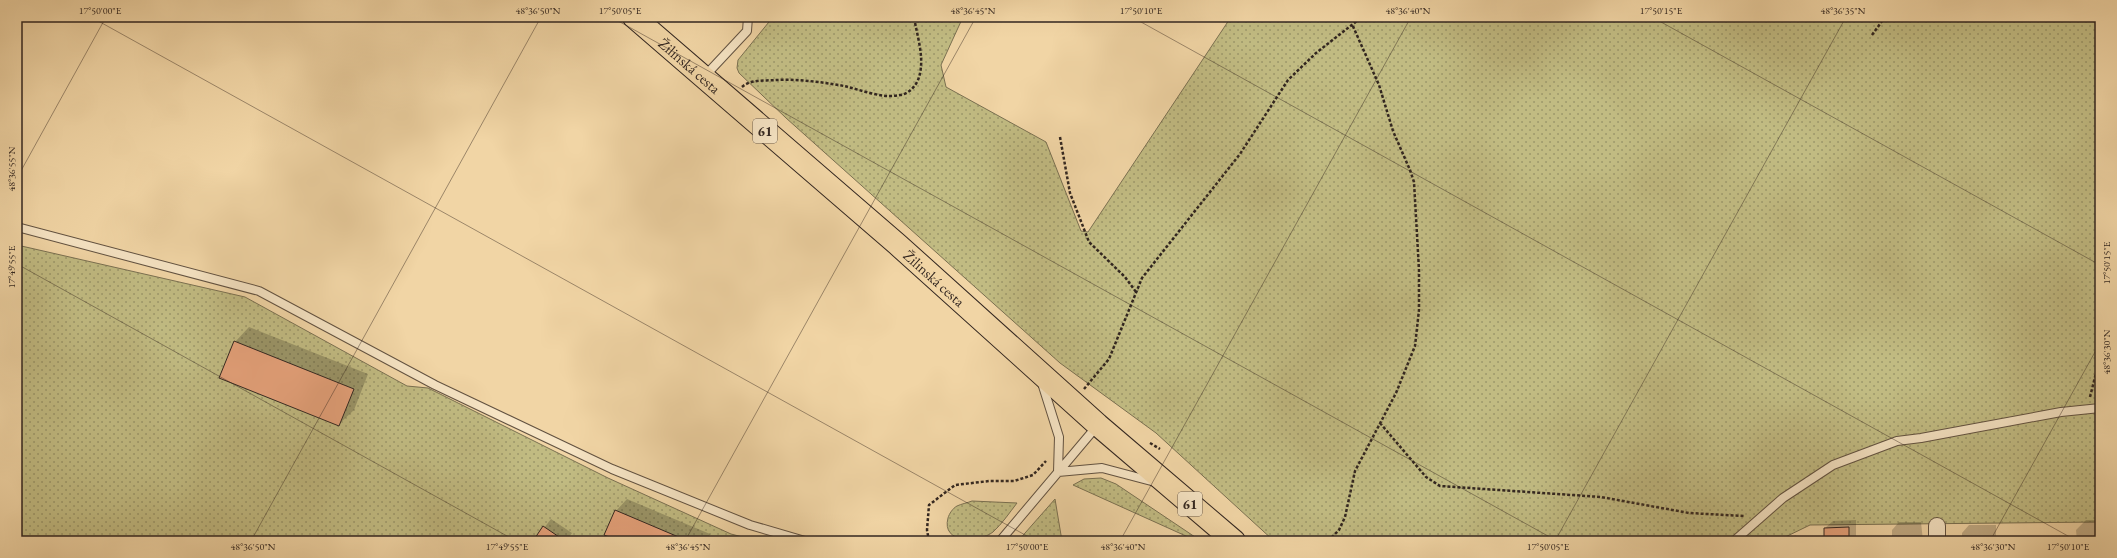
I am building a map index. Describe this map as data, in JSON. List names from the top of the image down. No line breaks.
{"streets":{"main road":["Žilinská cesta","61"]},"coordinates":["17°50'00\"E","48°36'50\"N","17°50'05\"E","48°36'45\"N","17°50'10\"E","48°36'40\"N","17°50'15\"E","48°36'35\"N","48°36'55\"N","17°49'55\"E","48°36'30\"N"]}
